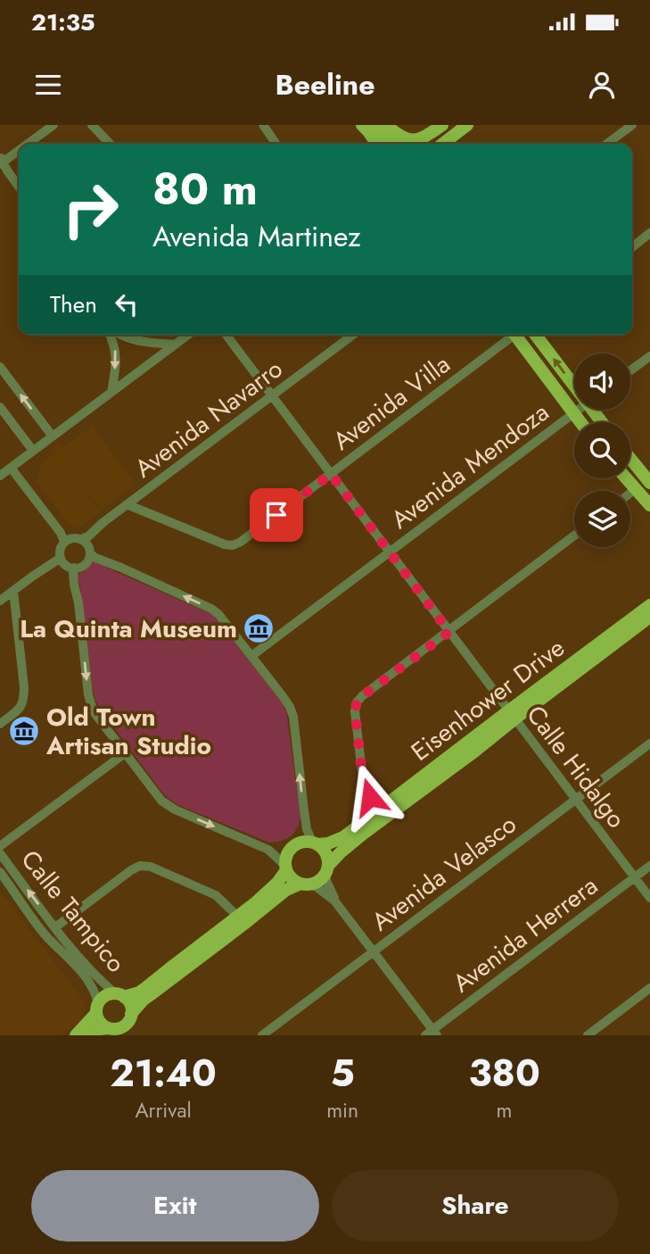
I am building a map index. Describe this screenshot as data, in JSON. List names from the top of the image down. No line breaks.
{"streets":{"main road":["Eisenhower Drive"],"street":["Avenida Villa","Avenida Navarro","Avenida Mendoza","Calle Hidalgo","Avenida Velasco","Calle Tampico","Avenida Herrera"]},"crossings":[["Avenida Villa","Avenida Navarro"],["Avenida Villa","Calle Hidalgo"],["Avenida Navarro","Calle Hidalgo"],["Avenida Mendoza","Calle Hidalgo"],["Eisenhower Drive","Calle Hidalgo"],["Eisenhower Drive","Calle Tampico"],["Calle Hidalgo","Avenida Velasco"],["Calle Hidalgo","Avenida Herrera"]],"places":{"museum":["La Quinta Museum","Old Town Artisan Studio"]},"page":{"status":"21:35","header":"Beeline","turn":["80 m","Avenida Martinez"],"then":"Then","eta":["21:40","Arrival","5","min","380","m"],"buttons":["Exit","Share"]}}
